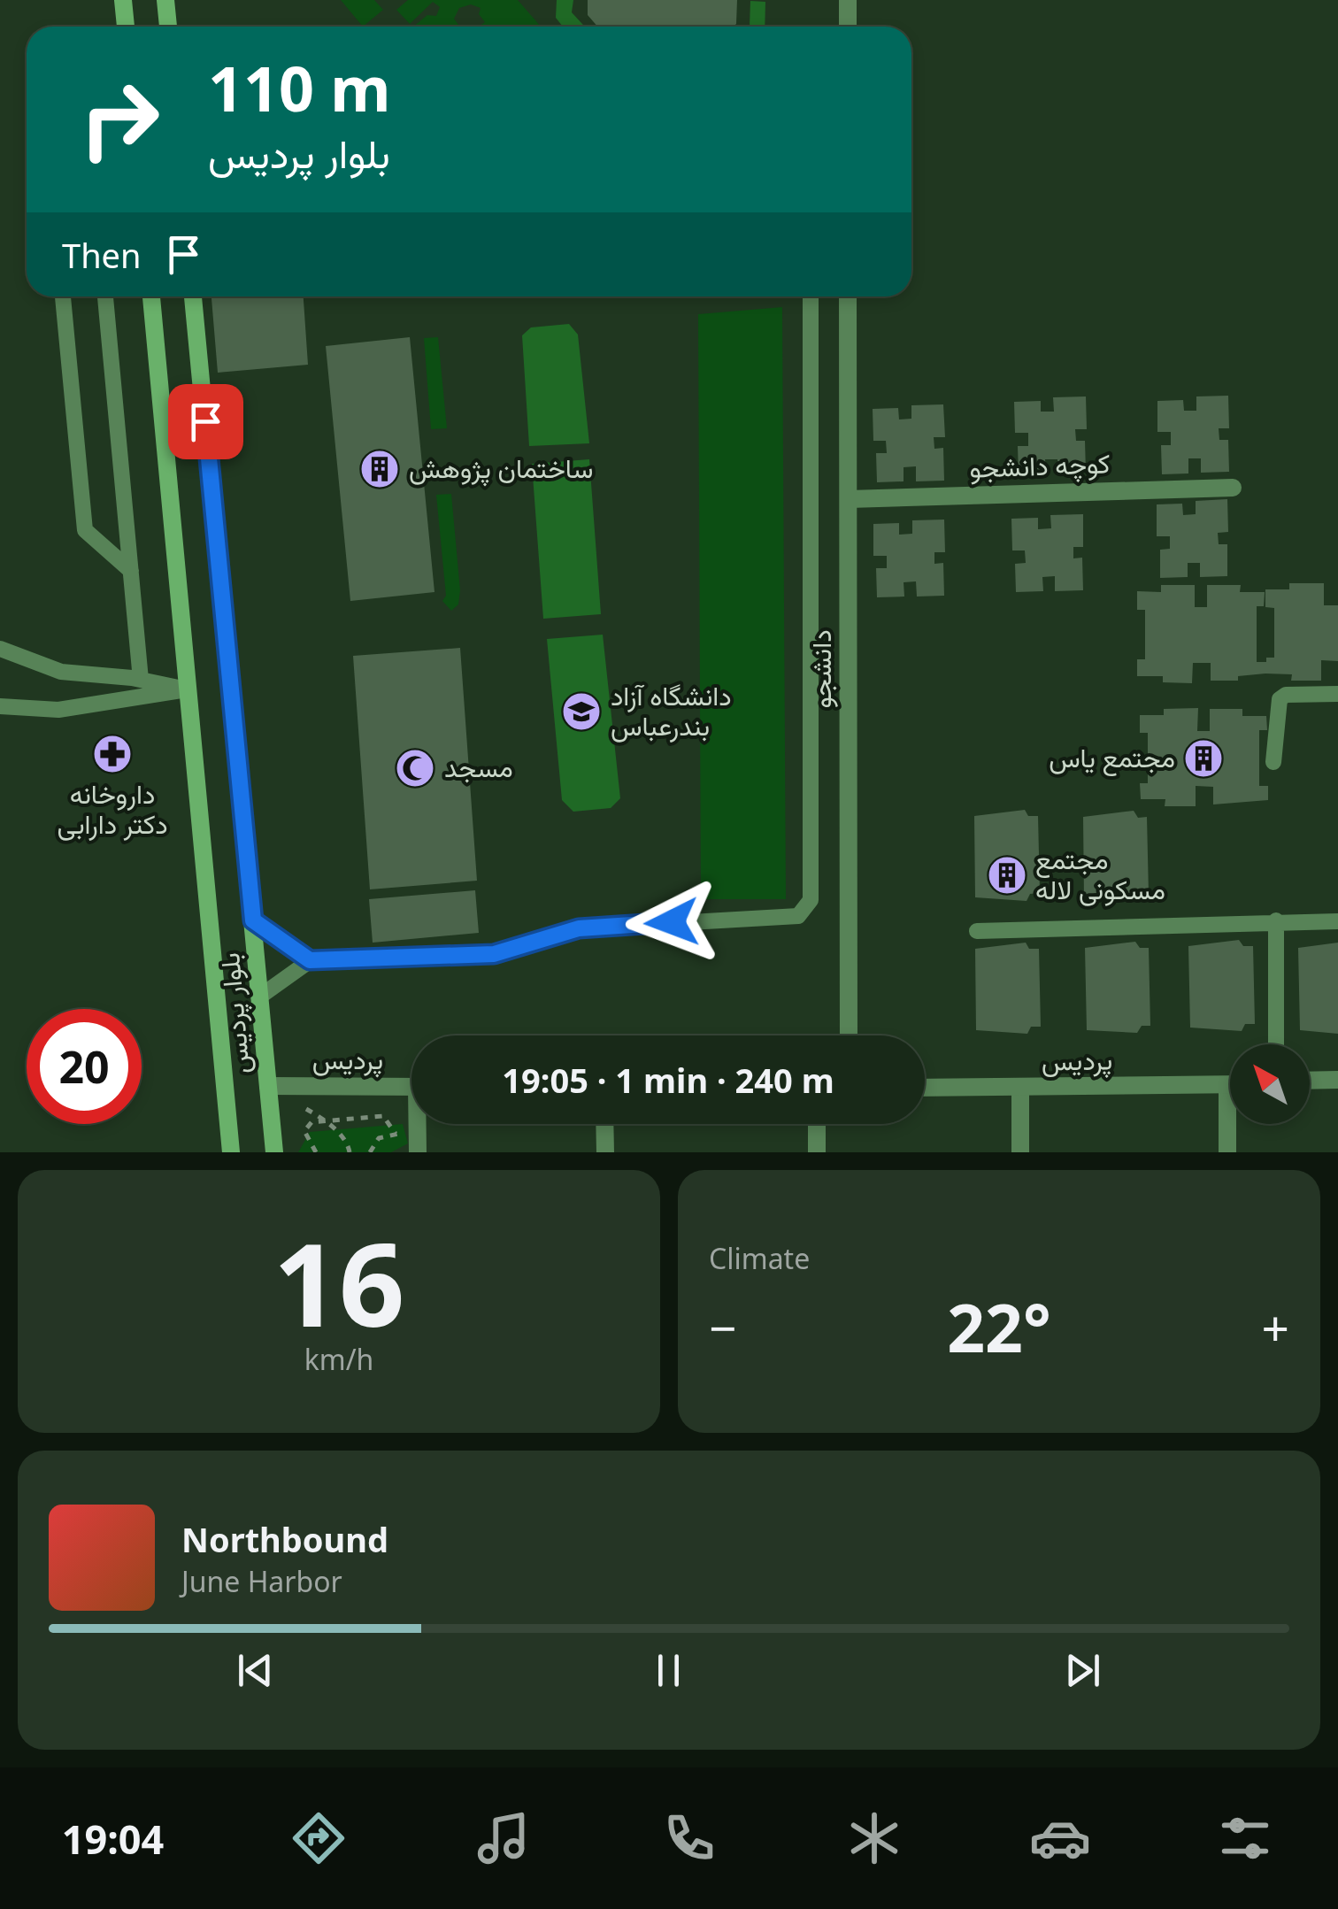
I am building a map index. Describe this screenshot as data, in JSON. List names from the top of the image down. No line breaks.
{"streets":{"main road":["بلوار پردیس"],"street":["کوچه دانشجو","دانشجو","پردیس"]},"crossings":[["کوچه دانشجو","دانشجو"],["بلوار پردیس","پردیس"]],"places":{"building":["ساختمان پژوهش","مجتمع یاس","مجتمع مسکونی لاله"],"school or university":["دانشگاه آزاد بندرعباس"],"pharmacy":["داروخانه دکتر دارابی"],"mosque":["مسجد"]},"north":"top left","page":{"turn":["110 m","بلوار پردیس"],"then":"Then","limit":"20","trip":"19:05 · 1 min · 240 m","tile":[["16","km/h"],"Climate"],"heat":["−","22°","+"],"song":["Northbound","June Harbor"],"tabs":"19:04"}}
